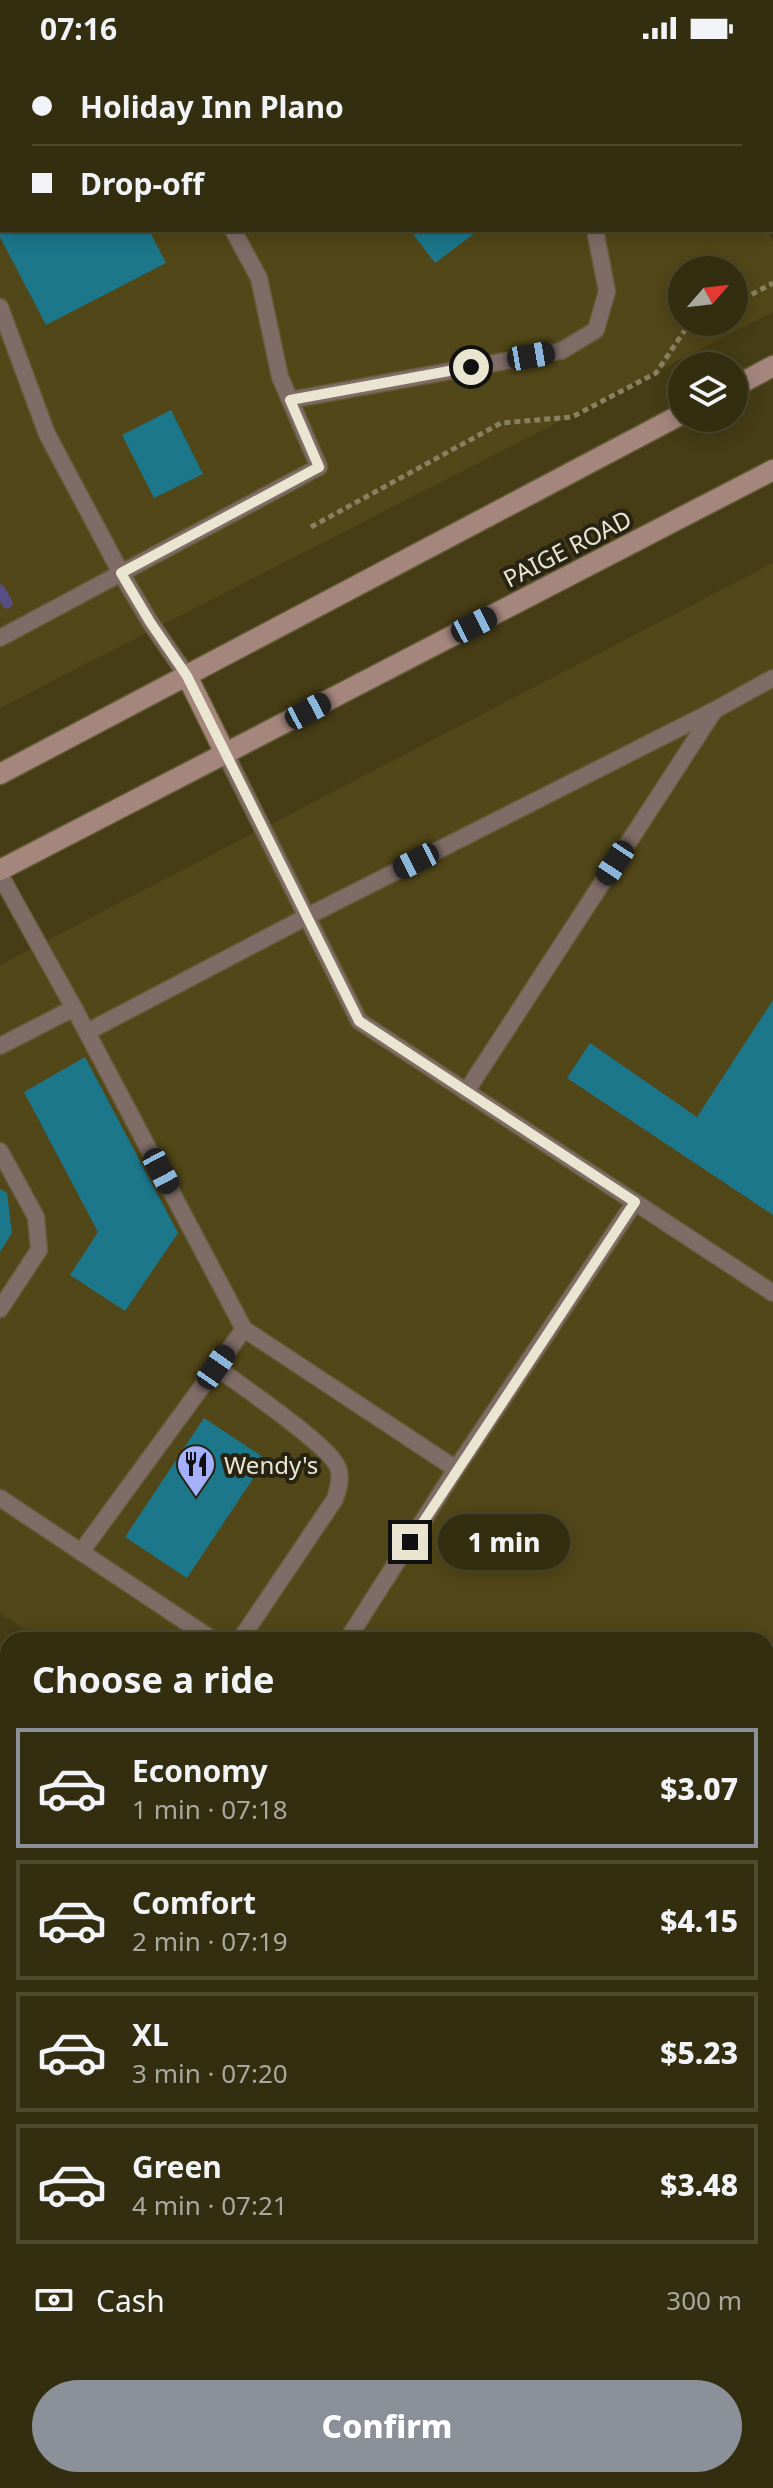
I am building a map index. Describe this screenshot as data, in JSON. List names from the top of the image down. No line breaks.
{"streets":{"main road":["PAIGE ROAD"]},"places":{"restaurant":["Wendy's"]},"north":"top right","page":{"status":"07:16","banner":["Holiday Inn Plano","Drop-off"],"bubble":"1 min","heading":"Choose a ride","list":[{"name":"Economy","note":"1 min · 07:18","value":"$3.07"},{"name":"Comfort","note":"2 min · 07:19","value":"$4.15"},{"name":"XL","note":"3 min · 07:20","value":"$5.23"},{"name":"Green","note":"4 min · 07:21","value":"$3.48"}],"pay":["Cash","300 m"],"buttons":"Confirm"}}
